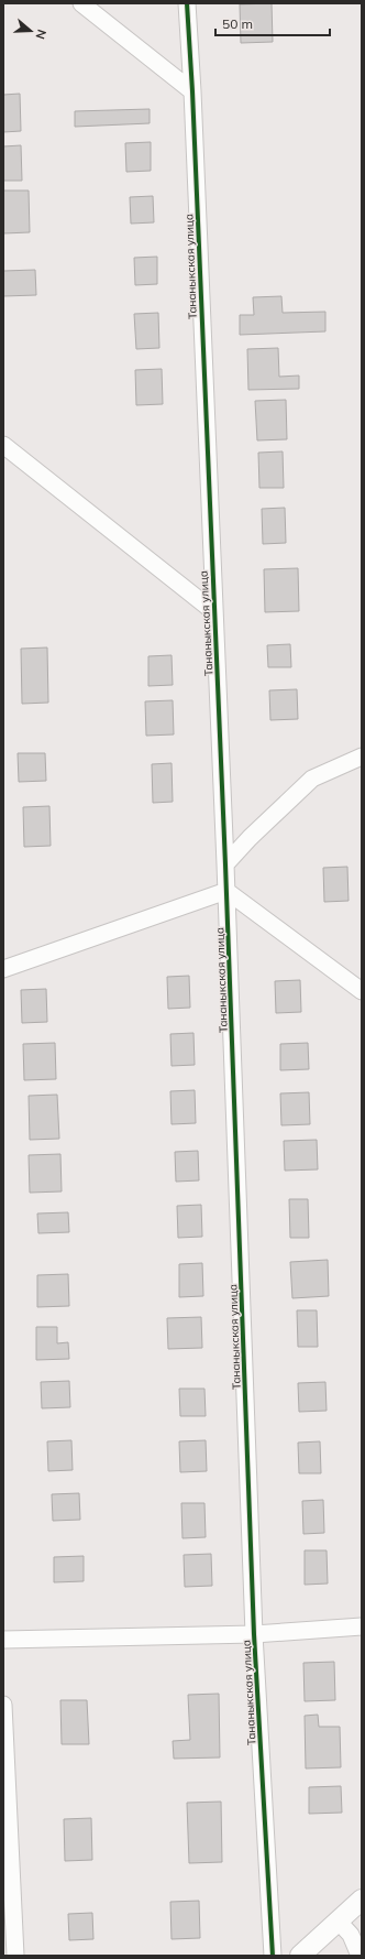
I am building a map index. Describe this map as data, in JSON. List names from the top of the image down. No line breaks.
{"streets":{"street":["Тананыкская улица"]},"scale_bar":"50 m","north":"right"}
